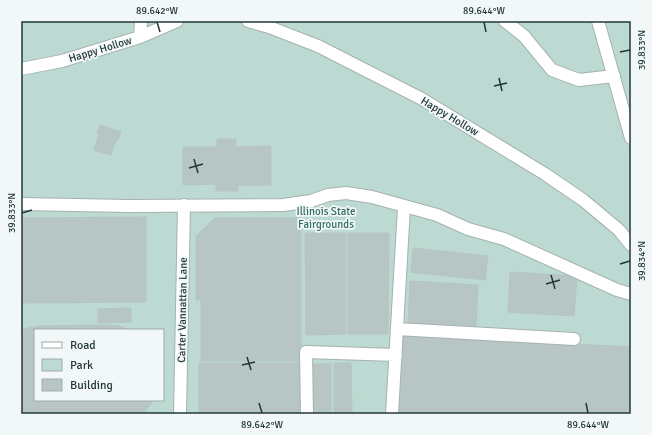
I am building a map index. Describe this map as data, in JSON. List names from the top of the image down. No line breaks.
{"streets":{"street":["Happy Hollow","Carter Vannattan Lane"]},"parks":["Illinois State Fairgrounds"],"legend":["Road","Park","Building"],"coordinates":["89.642°W","89.644°W","39.833°N","39.834°N"]}
